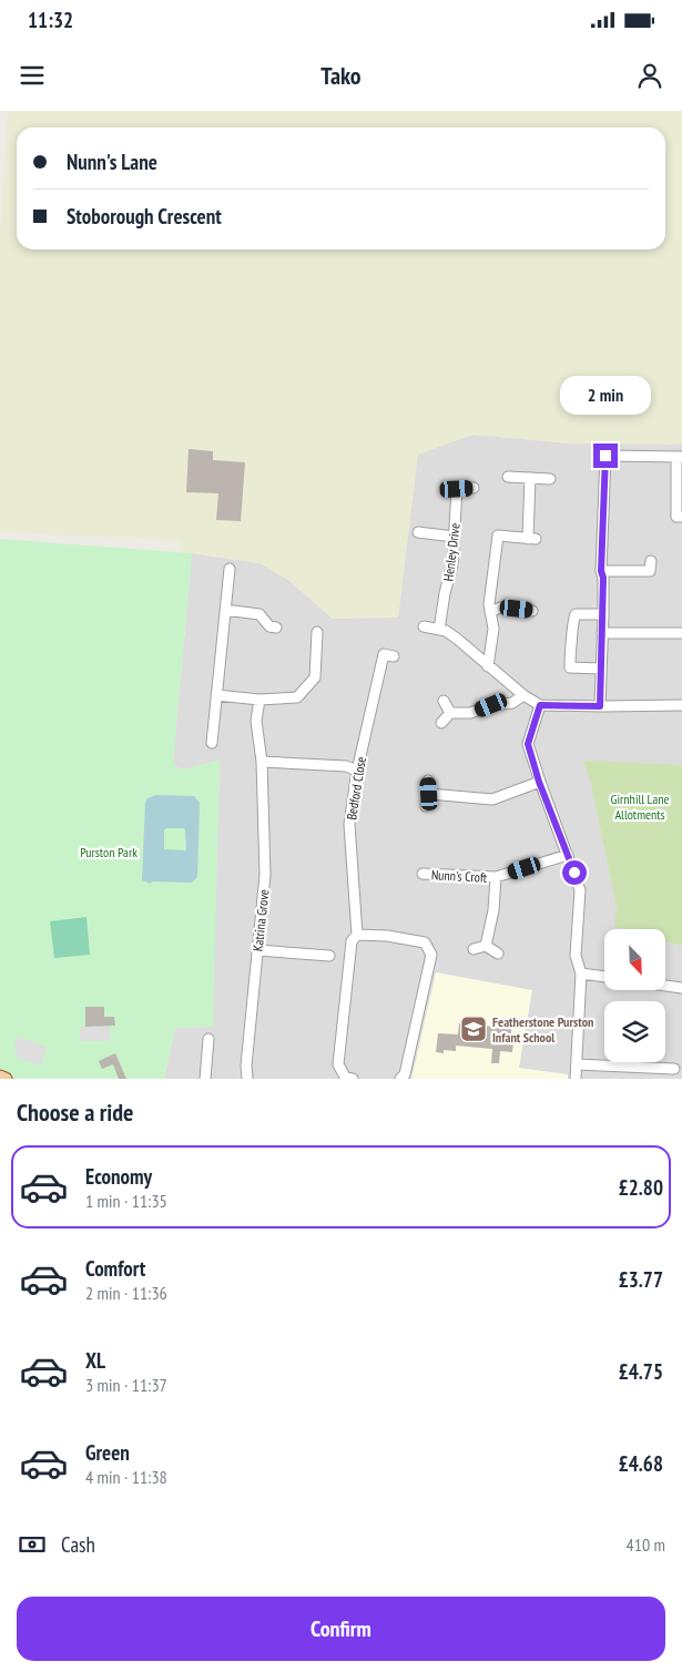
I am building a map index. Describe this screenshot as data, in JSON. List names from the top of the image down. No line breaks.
{"streets":{"street":["Henley Drive","Bedford Close","Nunn's Croft","Katrina Grove"]},"parks":["Girnhill Lane Allotments","Purston Park"],"places":{"school or university":["Featherstone Purston Infant School"]},"north":"bottom right","page":{"status":"11:32","header":"Tako","banner":["Nunn's Lane","Stoborough Crescent"],"bubble":"2 min","heading":"Choose a ride","list":[{"name":"Economy","note":"1 min · 11:35","value":"£2.80"},{"name":"Comfort","note":"2 min · 11:36","value":"£3.77"},{"name":"XL","note":"3 min · 11:37","value":"£4.75"},{"name":"Green","note":"4 min · 11:38","value":"£4.68"}],"pay":["Cash","410 m"],"buttons":"Confirm"}}
